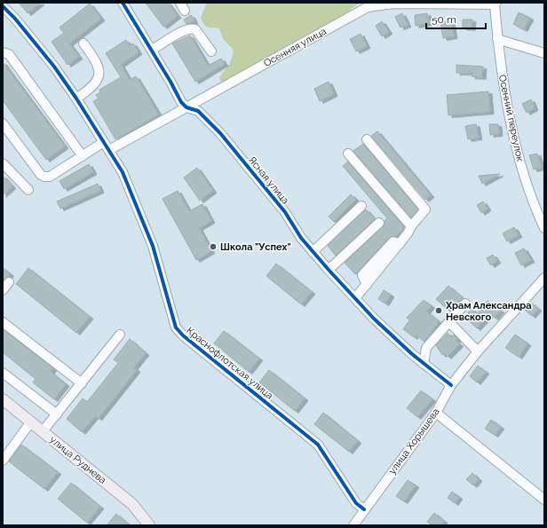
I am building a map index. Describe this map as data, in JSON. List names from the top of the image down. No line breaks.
{"streets":{"main road":["улица Руднева"],"street":["Осенняя улица","Осенний переулок","Ясная улица","Краснофлотская улица","улица Хорышева"]},"crossings":[["Осенняя улица","Осенний переулок"],["Осенняя улица","Ясная улица"],["Осенняя улица","Краснофлотская улица"],["Ясная улица","улица Хорышева"],["Краснофлотская улица","улица Хорышева"]],"places":["Школа \"Успех\"","Храм Александра Невского"],"scale_bar":"50 m"}
